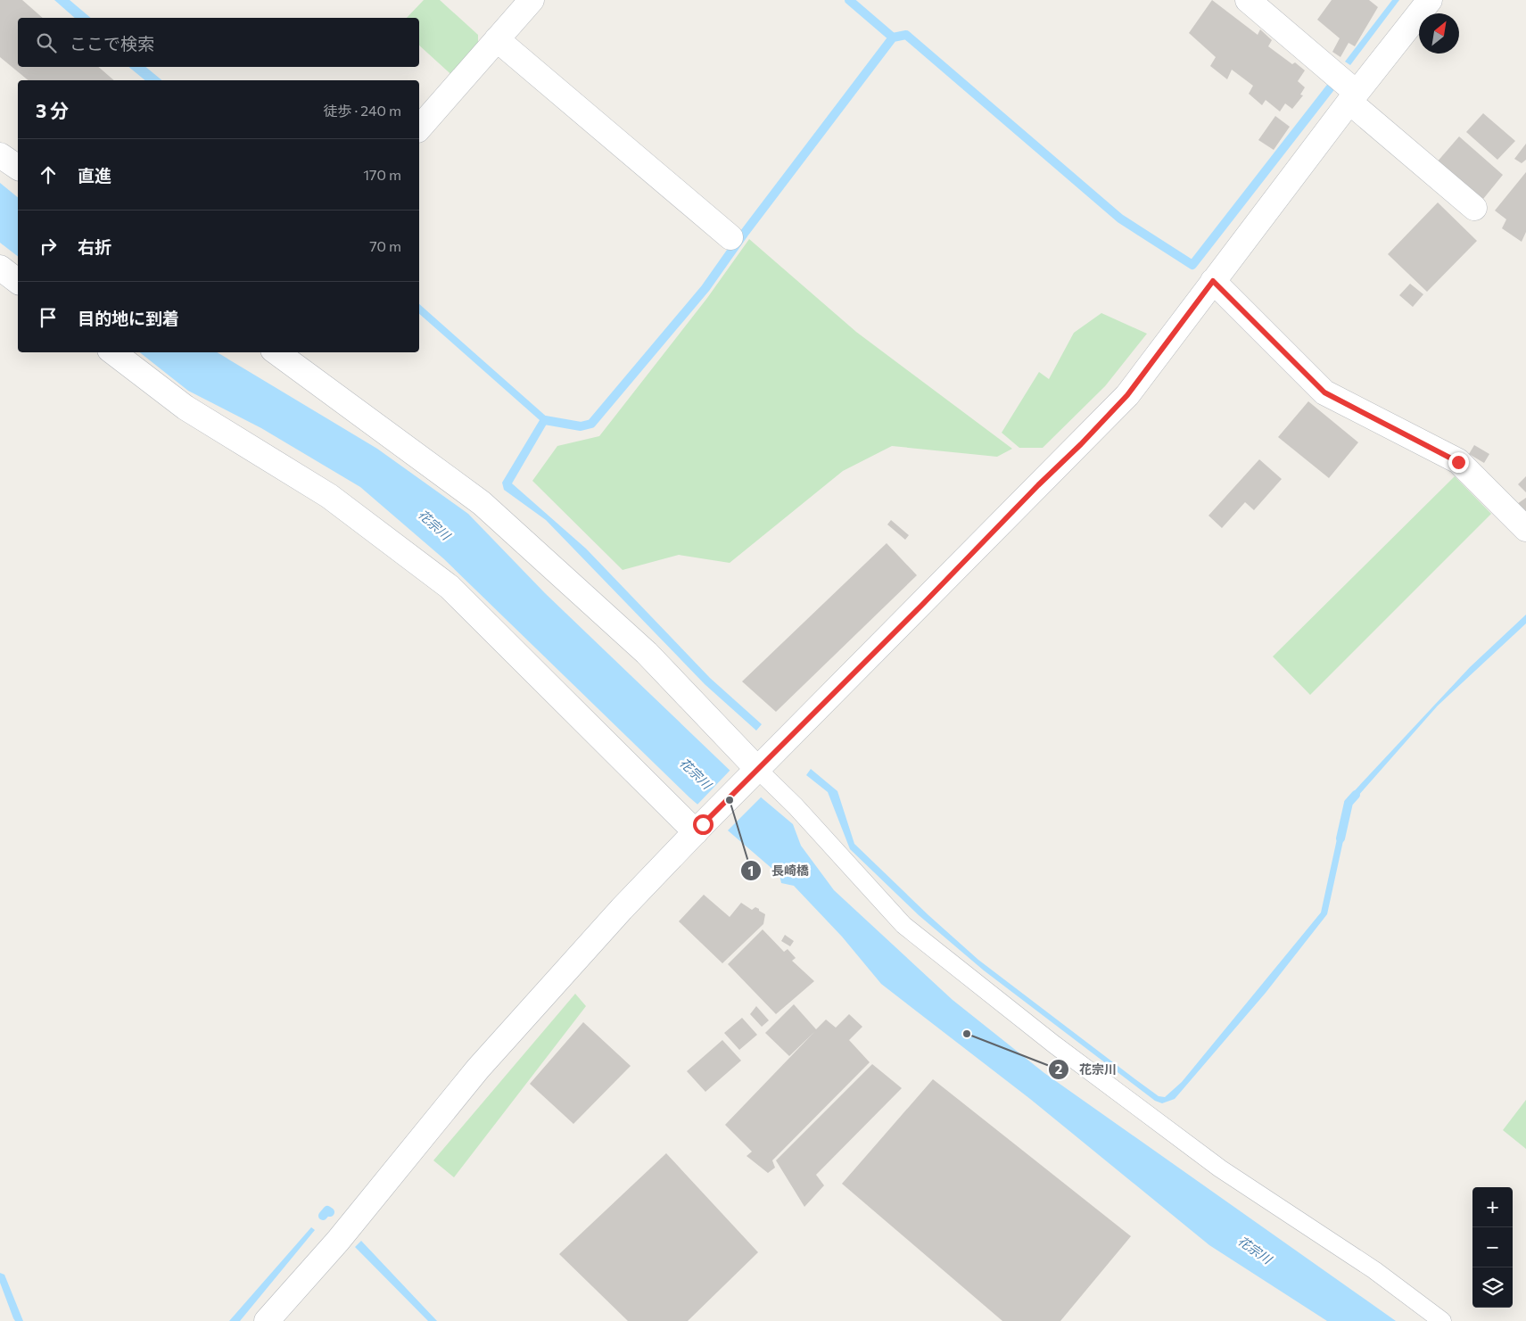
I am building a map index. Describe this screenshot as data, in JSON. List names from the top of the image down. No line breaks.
{"water":["花宗川"],"places":["長崎橋","花宗川"],"north":"top right","page":{"search":"ここで検索","heading":["3 分","徒歩 · 240 m"],"list":[["直進","170 m"],["右折","70 m"],"目的地に到着"],"map_buttons":["+","−"]}}
